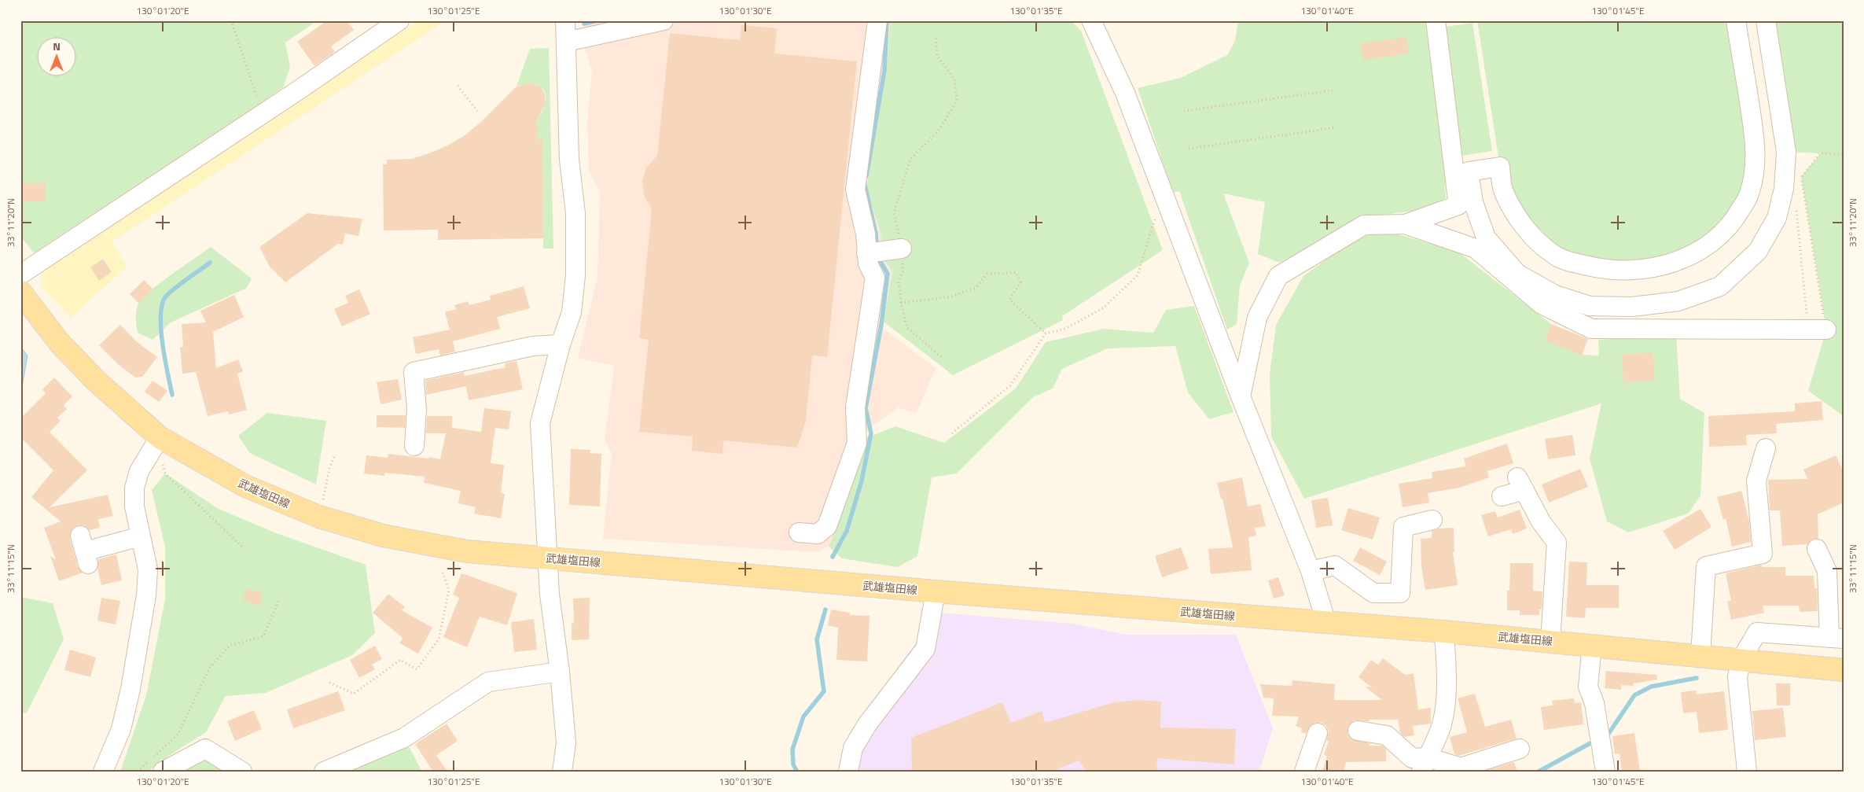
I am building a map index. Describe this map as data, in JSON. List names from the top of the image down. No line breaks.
{"streets":{"main road":["武雄塩田線"]},"north":"top","coordinates":["130°01'20\"E","130°01'25\"E","130°01'30\"E","130°01'35\"E","130°01'40\"E","130°01'45\"E","33°11'20\"N","33°11'15\"N"]}
